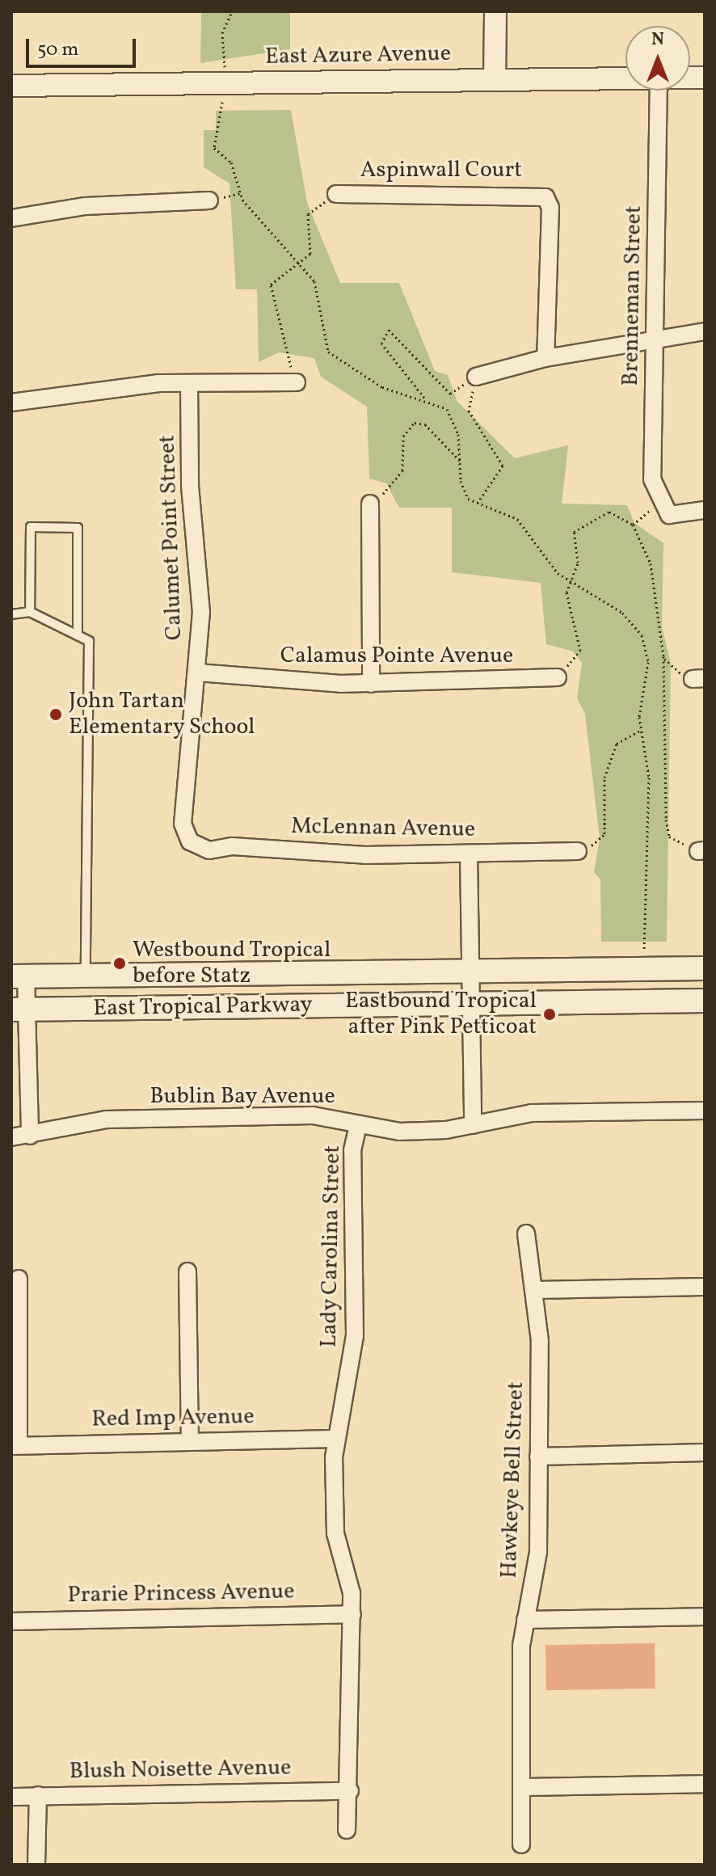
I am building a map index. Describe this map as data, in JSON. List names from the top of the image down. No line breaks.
{"streets":{"main road":["East Tropical Parkway"],"street":["East Azure Avenue","Aspinwall Court","Brenneman Street","Calumet Point Street","Calamus Pointe Avenue","McLennan Avenue","Bublin Bay Avenue","Lady Carolina Street","Red Imp Avenue","Hawkeye Bell Street","Prarie Princess Avenue","Blush Noisette Avenue"]},"crossings":[["Calumet Point Street","Calamus Pointe Avenue"],["Calumet Point Street","McLennan Avenue"],["Bublin Bay Avenue","Lady Carolina Street"],["Lady Carolina Street","Red Imp Avenue"],["Lady Carolina Street","Prarie Princess Avenue"],["Lady Carolina Street","Blush Noisette Avenue"]],"places":["John Tartan Elementary School","Westbound Tropical before Statz","Eastbound Tropical after Pink Petticoat"],"scale_bar":"50 m","north":"top"}
